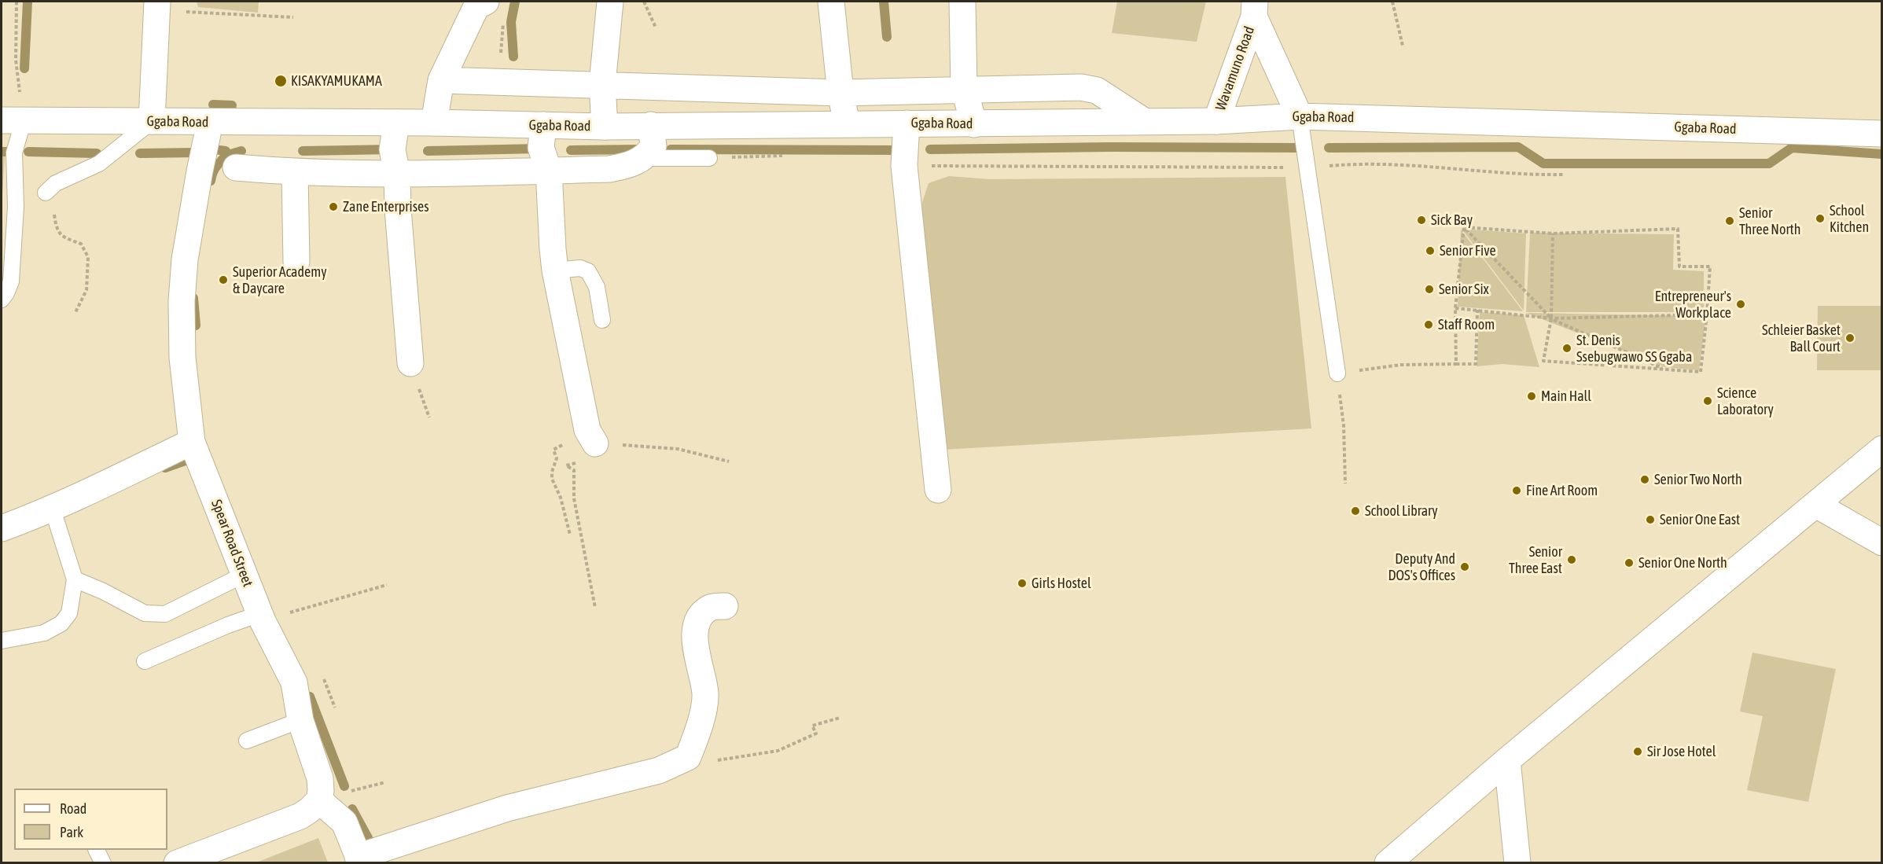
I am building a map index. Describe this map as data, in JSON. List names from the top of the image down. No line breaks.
{"streets":{"street":["Wavamuno Road","Ggaba Road","Spear Road Street"]},"crossings":[["Wavamuno Road","Ggaba Road"],["Ggaba Road","Spear Road Street"]],"places":["KISAKYAMUKAMA","Zane Enterprises","School Kitchen","Sick Bay","Senior Three North","Senior Five","Superior Academy & Daycare","Senior Six","Entrepreneur's Workplace","Staff Room","Schleier Basket Ball Court","St. Denis Ssebugwawo SS Ggaba","Main Hall","Science Laboratory","Senior Two North","Fine Art Room","School Library","Senior One East","Senior Three East","Senior One North","Deputy And DOS's Offices","Girls Hostel","Sir Jose Hotel"],"legend":["Road","Park"]}
